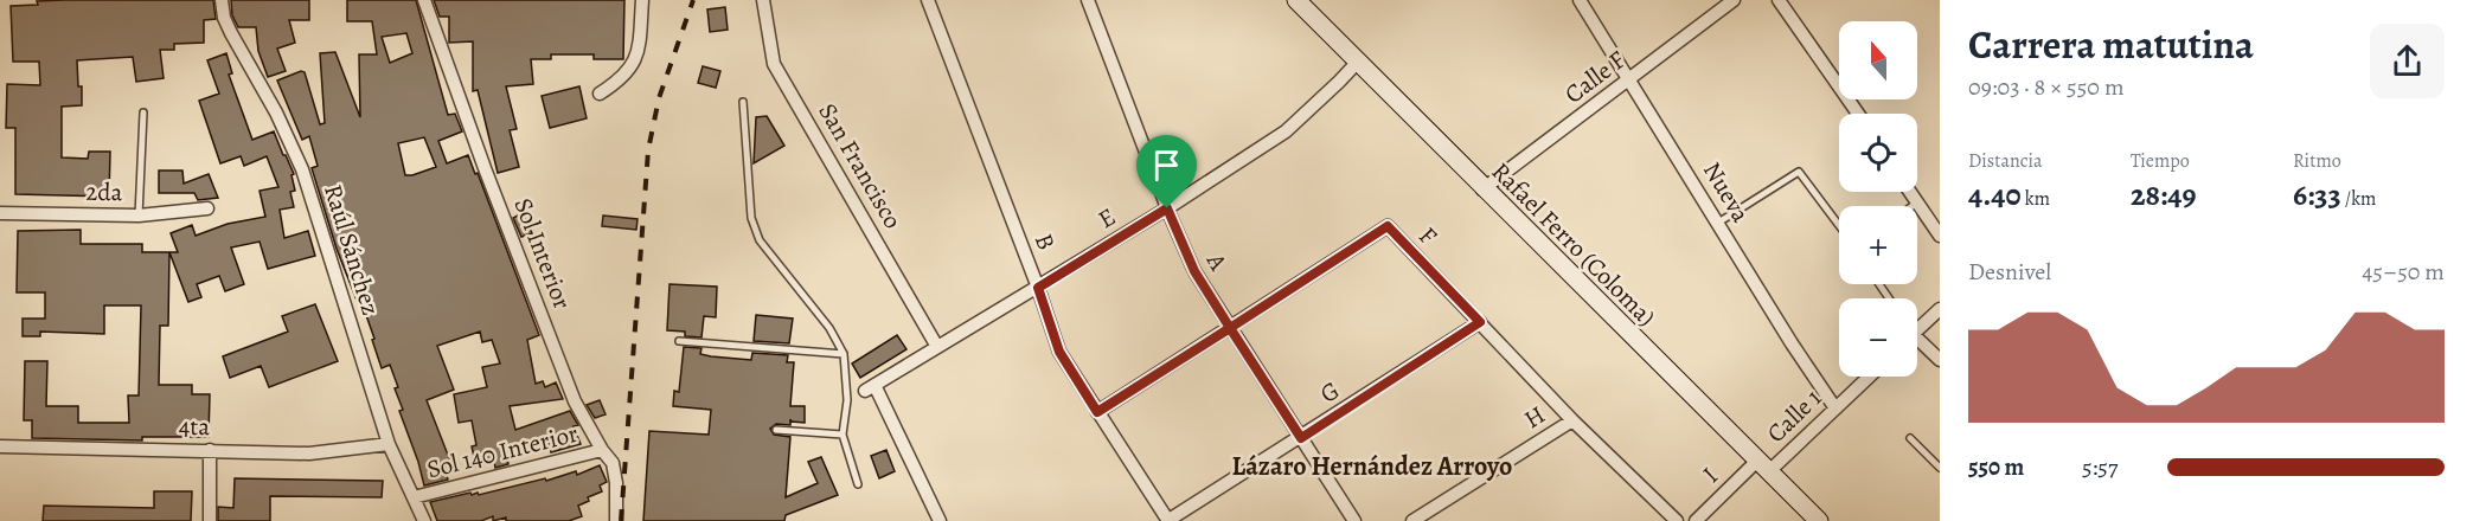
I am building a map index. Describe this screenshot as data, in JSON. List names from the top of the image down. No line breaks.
{"streets":{"main road":["Rafael Ferro (Coloma)"],"street":["Calle F","San Francisco","2da","Nueva","E","F","B","Raúl Sánchez","Sol Interior","A","G","Calle 1","H","4ta","Sol 140 Interior","I"]},"crossings":[["Calle F","Nueva"],["Calle F","Rafael Ferro (Coloma)"],["San Francisco","E"],["Nueva","Calle 1"],["E","B"],["E","Rafael Ferro (Coloma)"],["E","A"],["F","B"],["F","A"],["F","G"],["F","H"],["B","G"],["Rafael Ferro (Coloma)","Calle 1"],["Rafael Ferro (Coloma)","I"],["Raúl Sánchez","4ta"],["Raúl Sánchez","Sol 140 Interior"],["Sol Interior","Sol 140 Interior"],["A","G"],["Calle 1","I"]],"districts":["Lázaro Hernández Arroyo"],"north":"top","page":{"heading":["Carrera matutina","09:03 · 8 × 550 m"],"map_buttons":["+","−"],"stats":[["Distancia","4.40 km"],["Tiempo","28:49"],["Ritmo","6:33 /km"]],"chart":["Desnivel","45–50 m"],"list":[{"name":"550 m","note":"5:57"}]}}
